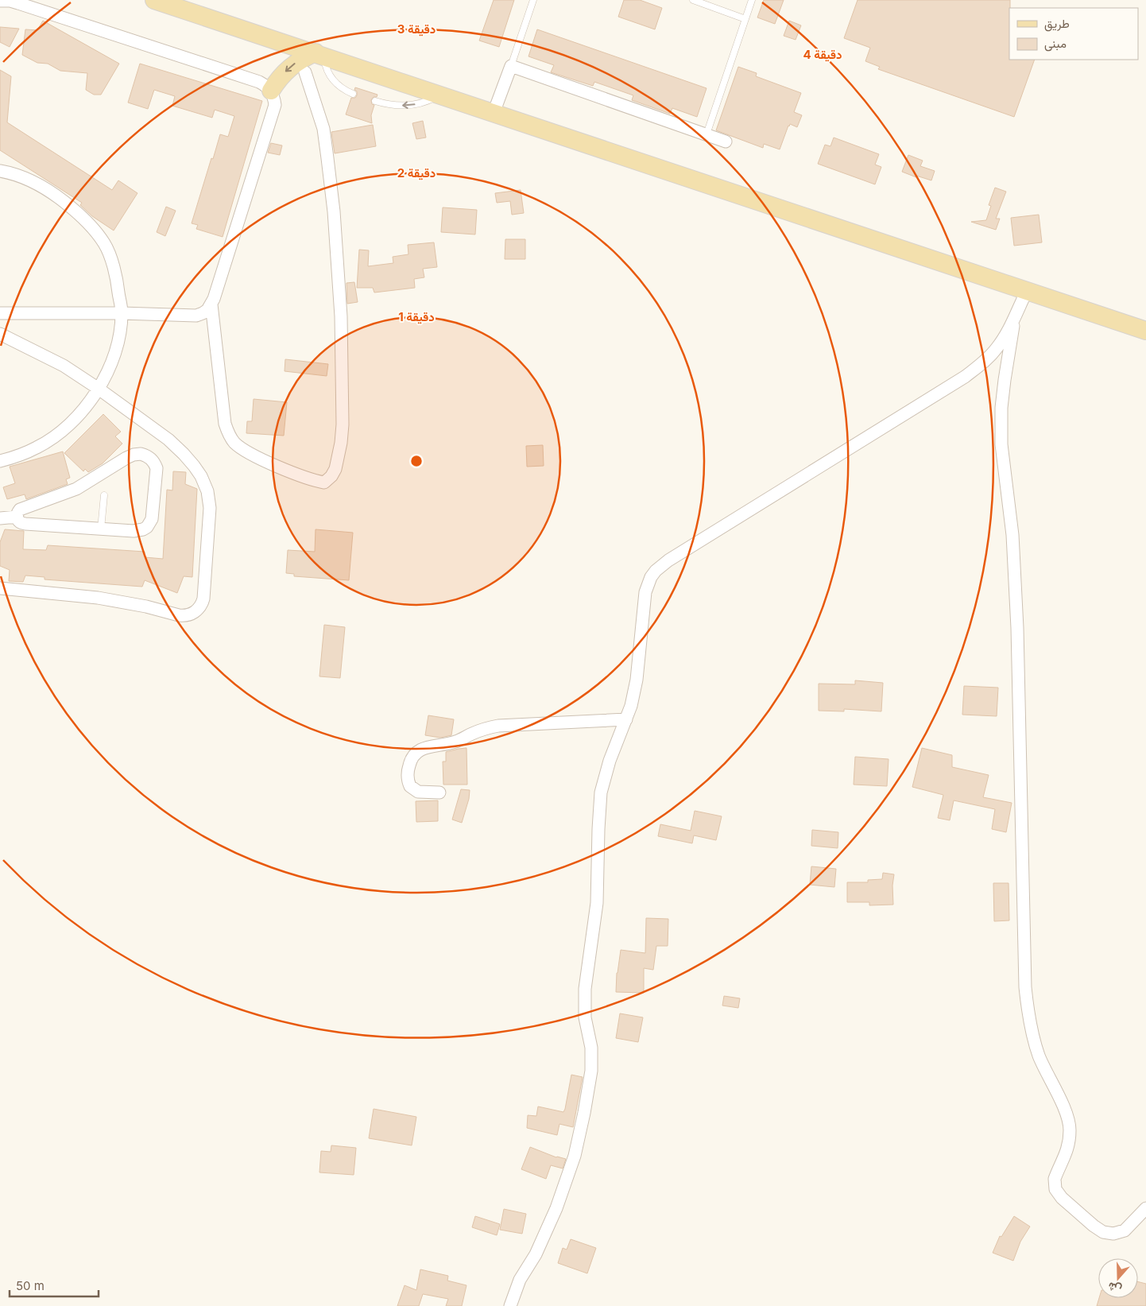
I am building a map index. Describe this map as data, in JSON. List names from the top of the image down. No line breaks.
{"legend":["طريق","مبنى"],"scale_bar":"50 m","north":"bottom","rings":["3 دقيقة","4 دقيقة","2 دقيقة","1 دقيقة"]}
